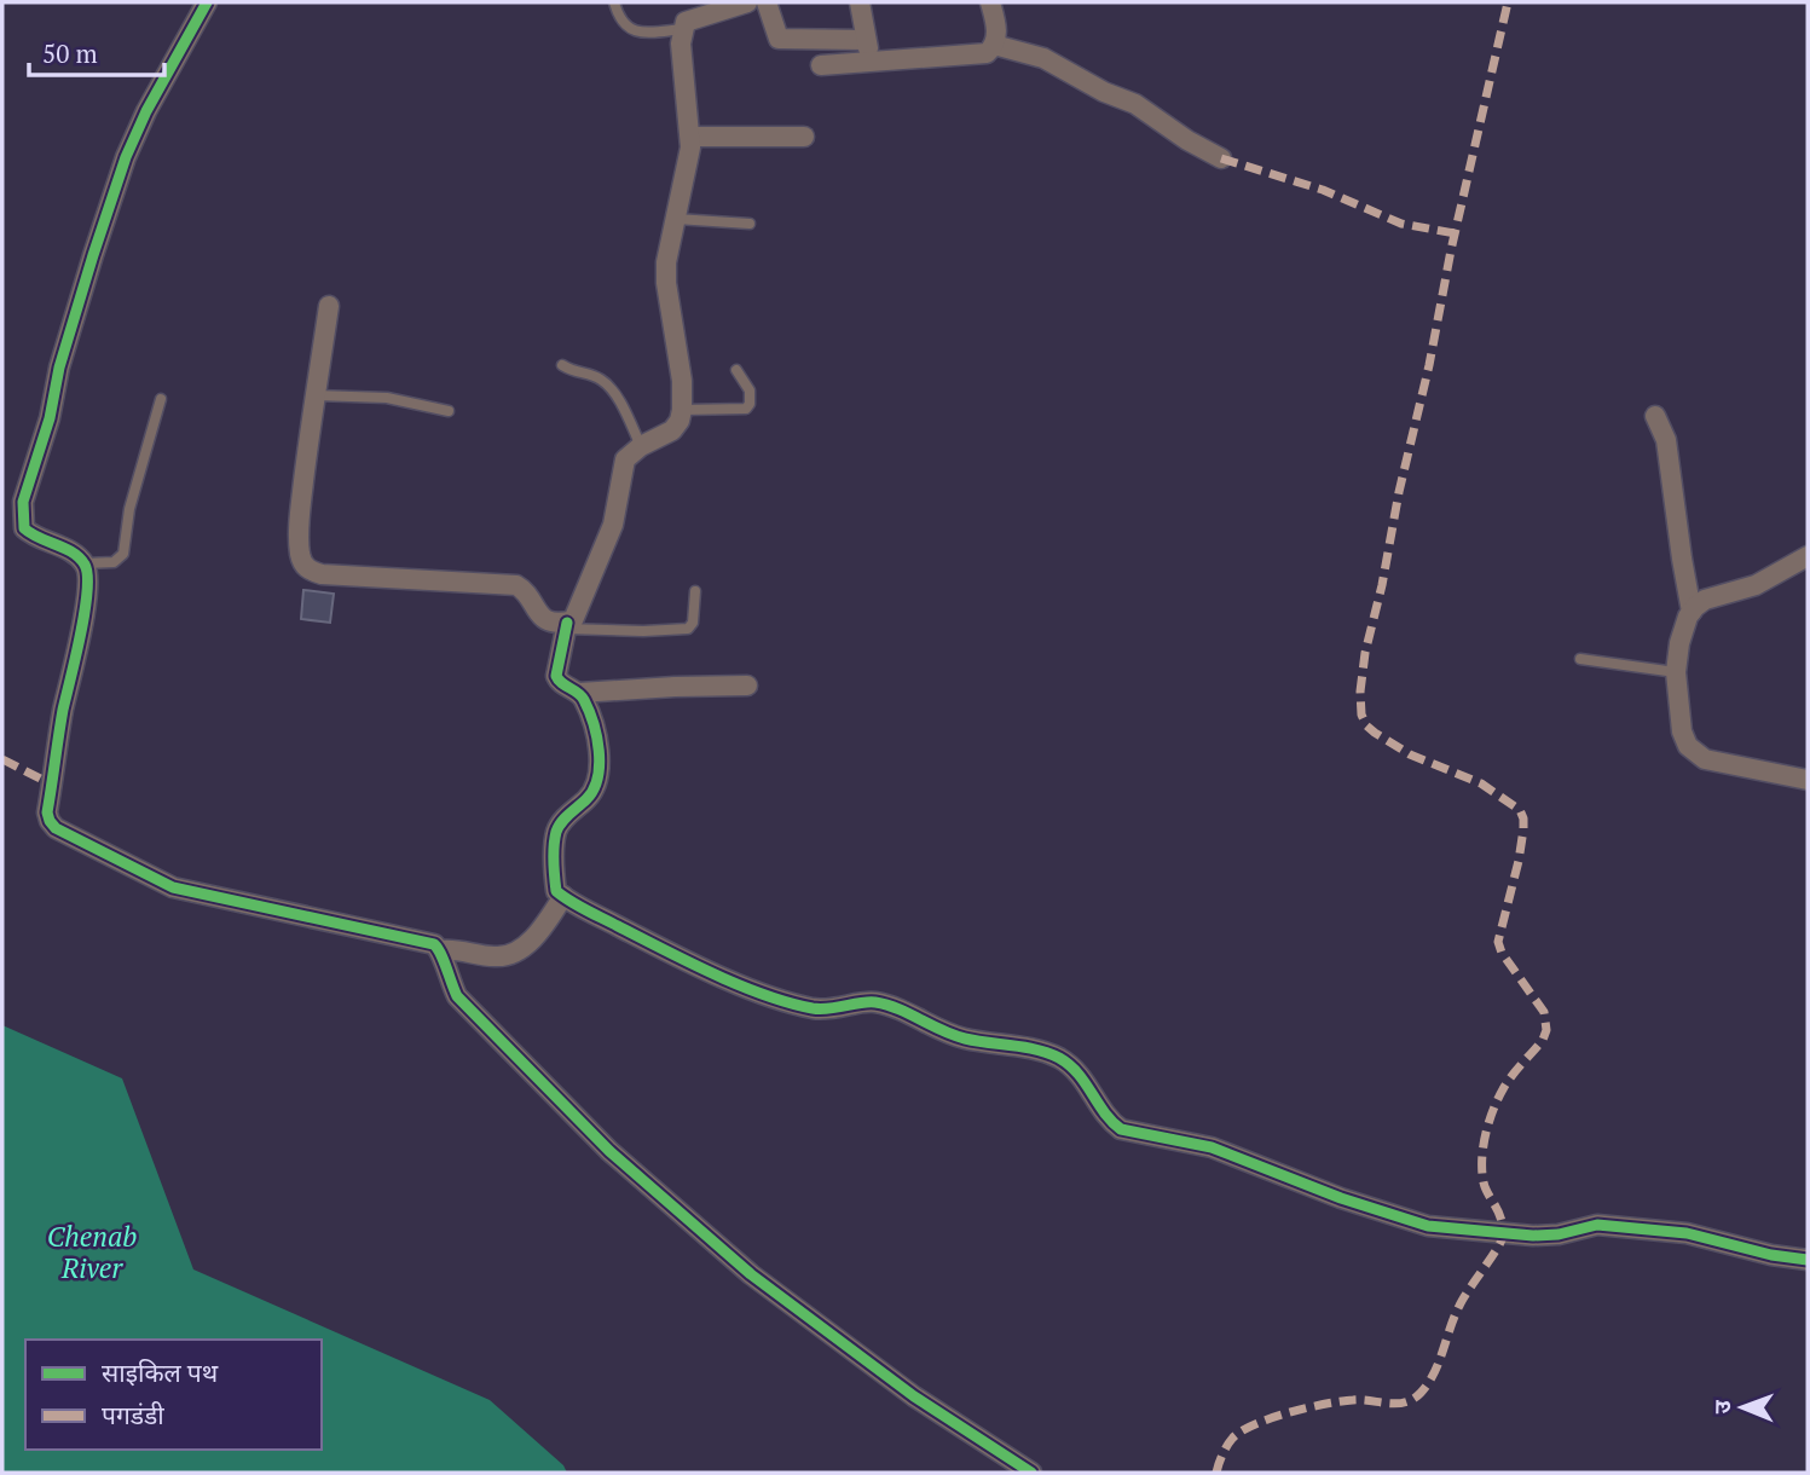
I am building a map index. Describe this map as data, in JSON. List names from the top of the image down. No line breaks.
{"water":["Chenab River"],"legend":["साइकिल पथ","पगडंडी"],"scale_bar":"50 m","north":"left"}
